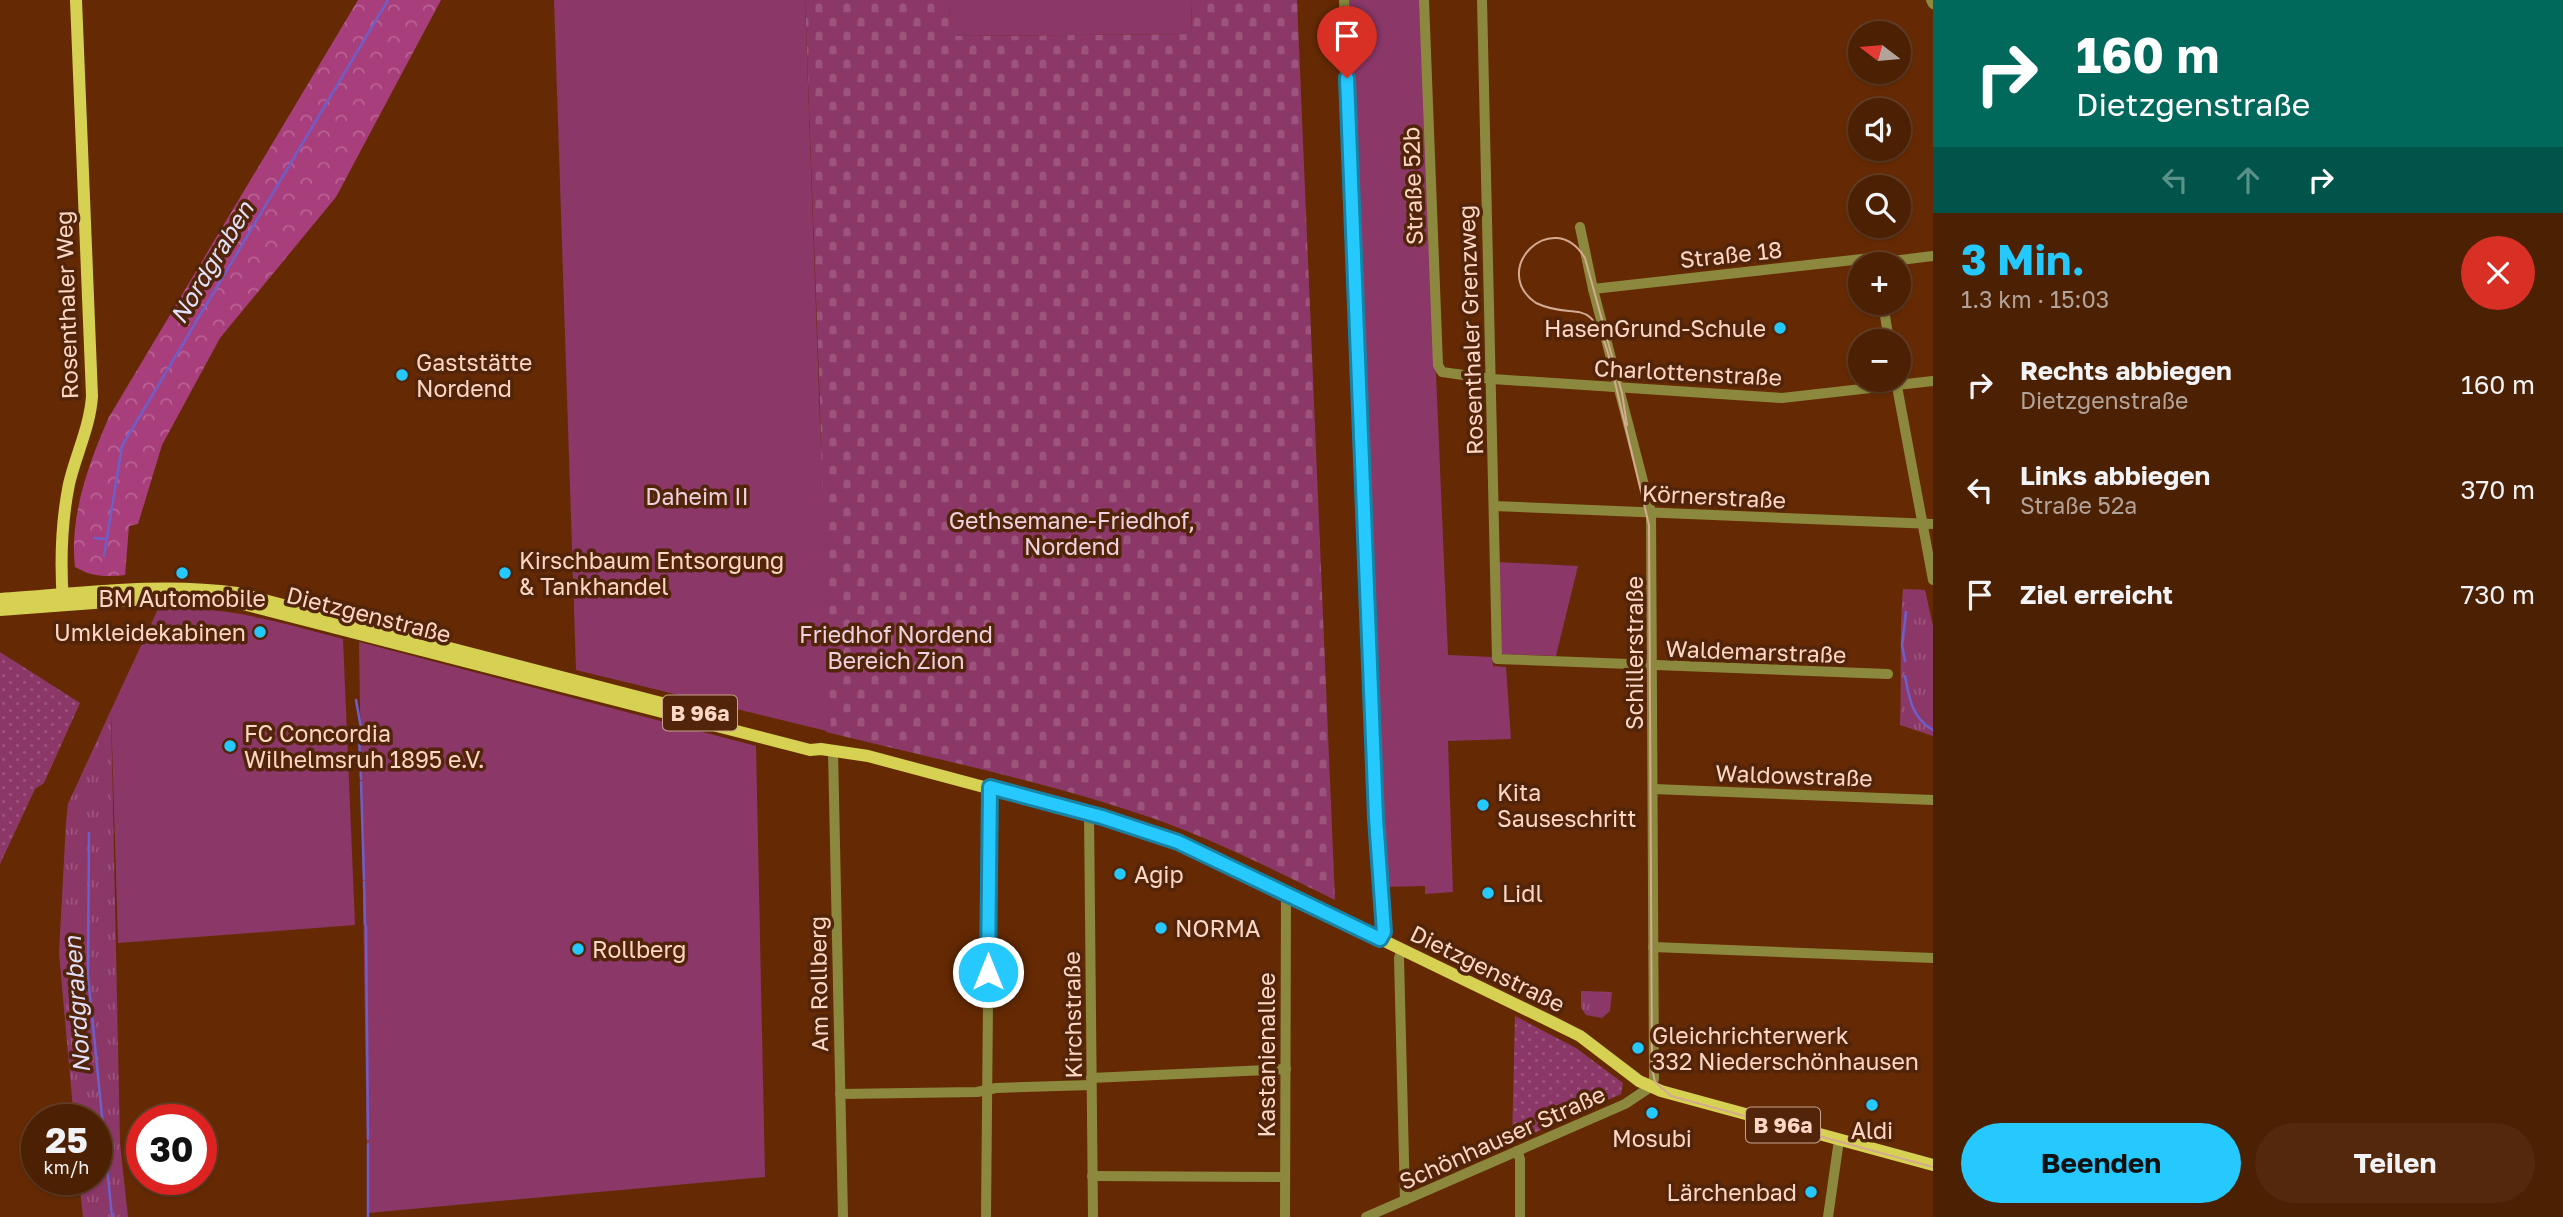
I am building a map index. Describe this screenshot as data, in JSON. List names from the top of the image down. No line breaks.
{"streets":{"main road":["Rosenthaler Weg","Dietzgenstraße","B 96a"],"street":["Straße 52b","Straße 18","Rosenthaler Grenzweg","Charlottenstraße","Körnerstraße","Waldemarstraße","Schillerstraße","Waldowstraße","Am Rollberg","Kirchstraße","Kastanienallee","Schönhauser Straße"]},"crossings":[["Straße 52b","Charlottenstraße"],["Straße 18","Schillerstraße"],["Rosenthaler Weg","Dietzgenstraße"],["Rosenthaler Weg","B 96a"],["Rosenthaler Grenzweg","Charlottenstraße"],["Rosenthaler Grenzweg","Körnerstraße"],["Rosenthaler Grenzweg","Waldemarstraße"],["Charlottenstraße","Schillerstraße"],["Körnerstraße","Schillerstraße"],["Dietzgenstraße","Schillerstraße"],["Dietzgenstraße","B 96a"],["Dietzgenstraße","Am Rollberg"],["Dietzgenstraße","Kirchstraße"],["Dietzgenstraße","Kastanienallee"],["Dietzgenstraße","Schönhauser Straße"],["Waldemarstraße","Schillerstraße"],["Schillerstraße","Waldowstraße"],["Schillerstraße","Schönhauser Straße"]],"water":["Nordgraben"],"parks":["Daheim II","Gethsemane-Friedhof, Nordend","Friedhof Nordend Bereich Zion"],"places":["HasenGrund-Schule","Gaststätte Nordend","BM Automobile","Kirschbaum Entsorgung & Tankhandel","Umkleidekabinen","FC Concordia Wilhelmsruh 1895 e.V.","Kita Sauseschritt","Agip","Lidl","NORMA","Rollberg","Gleichrichterwerk 332 Niederschönhausen","Aldi","Mosubi","Lärchenbad"],"north":"left","page":{"turn":["160 m","Dietzgenstraße"],"map_buttons":["+","−"],"heading":["3 Min.","1.3 km · 15:03"],"list":[{"name":"Rechts abbiegen","note":"Dietzgenstraße","value":"160 m"},{"name":"Links abbiegen","note":"Straße 52a","value":"370 m"},{"name":"Ziel erreicht","value":"730 m"}],"speed":"25 km/h","limit":"30","buttons":["Beenden","Teilen"]}}
